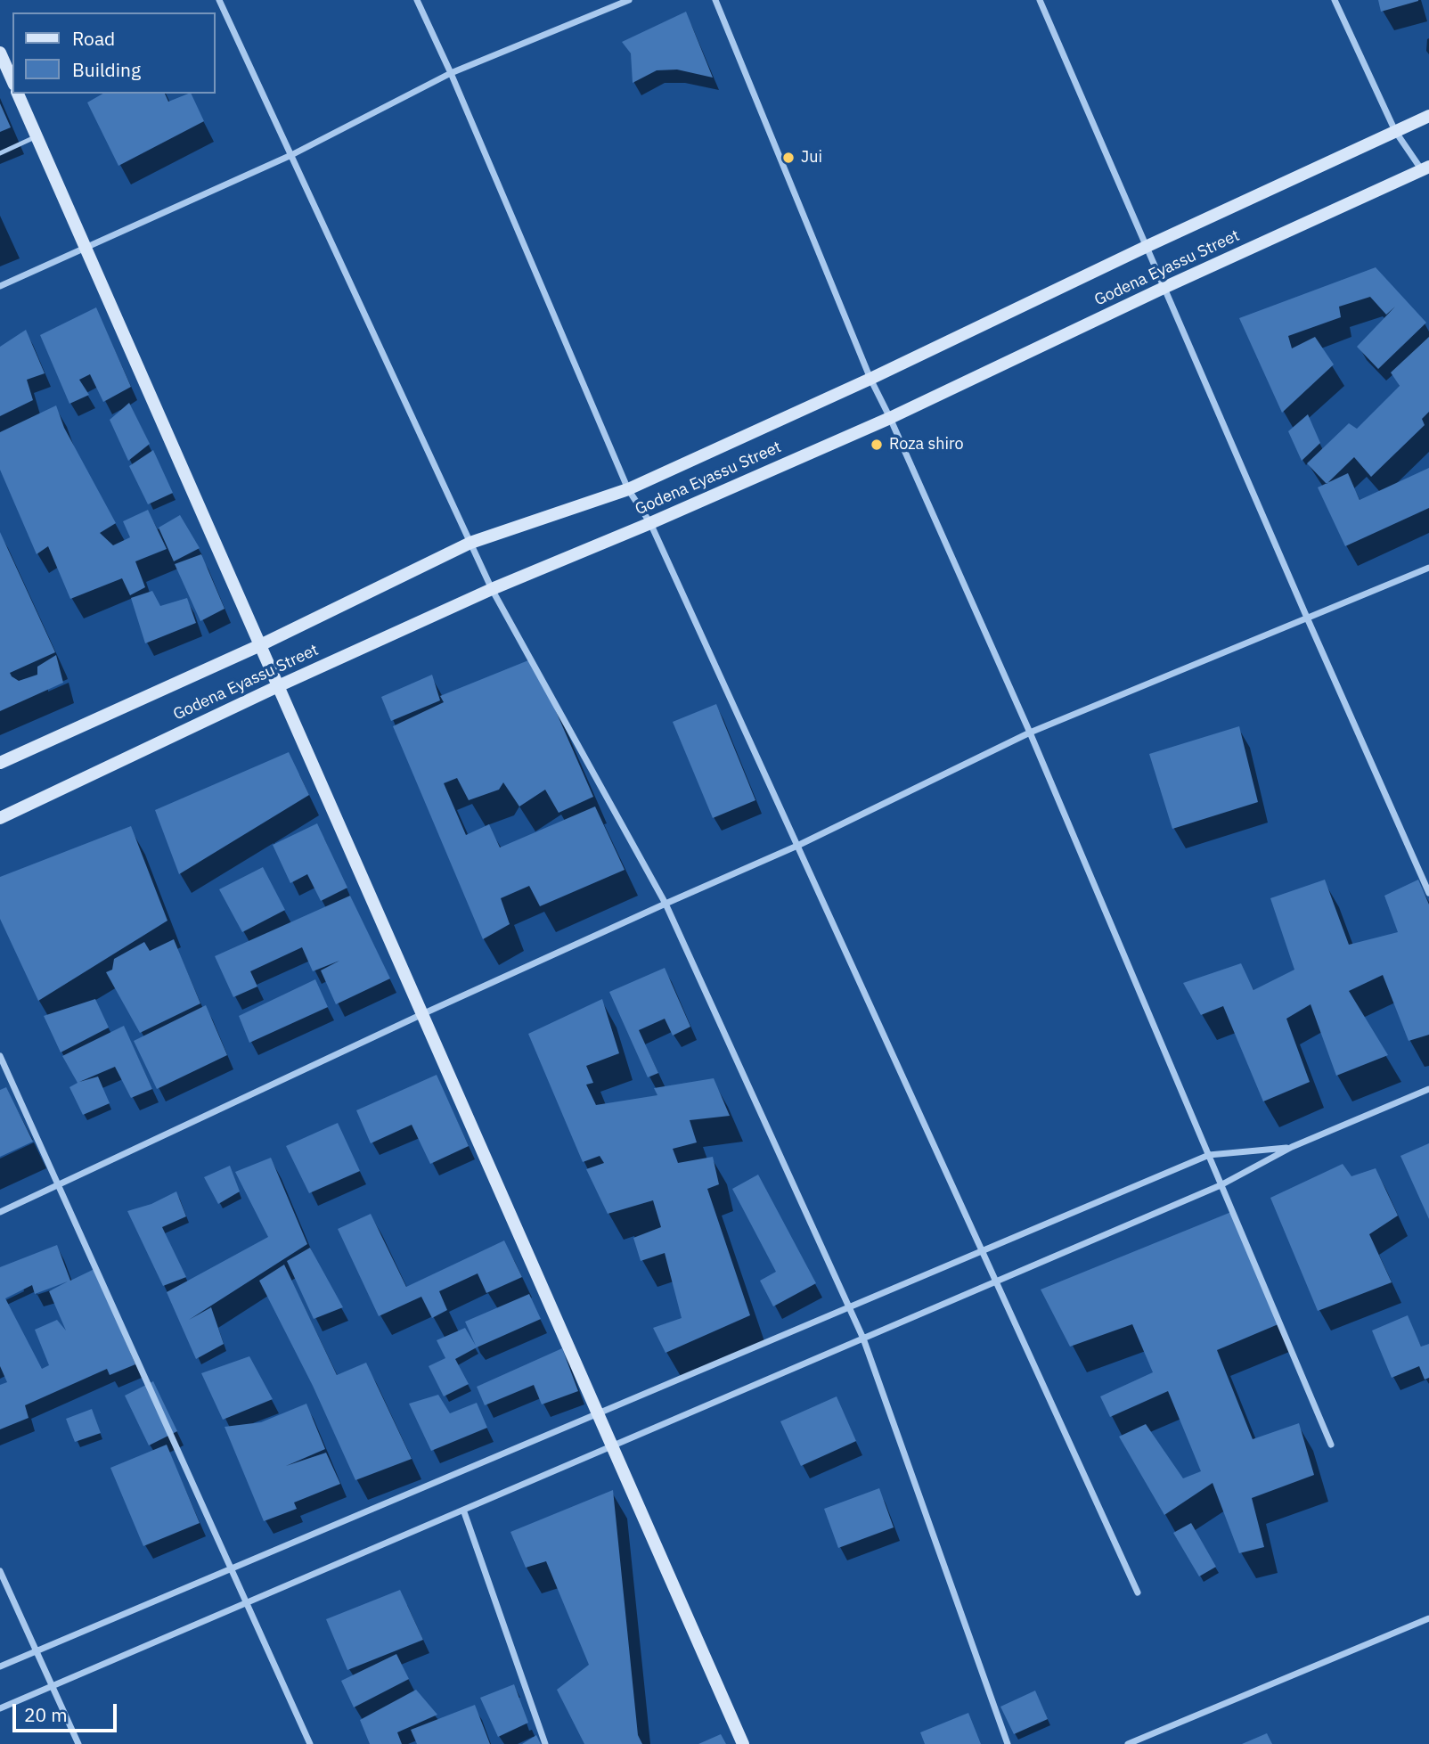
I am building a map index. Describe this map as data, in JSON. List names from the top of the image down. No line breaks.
{"streets":{"street":["Godena Eyassu Street"]},"places":["Jui","Roza shiro"],"legend":["Road","Building"],"scale_bar":"20 m"}
